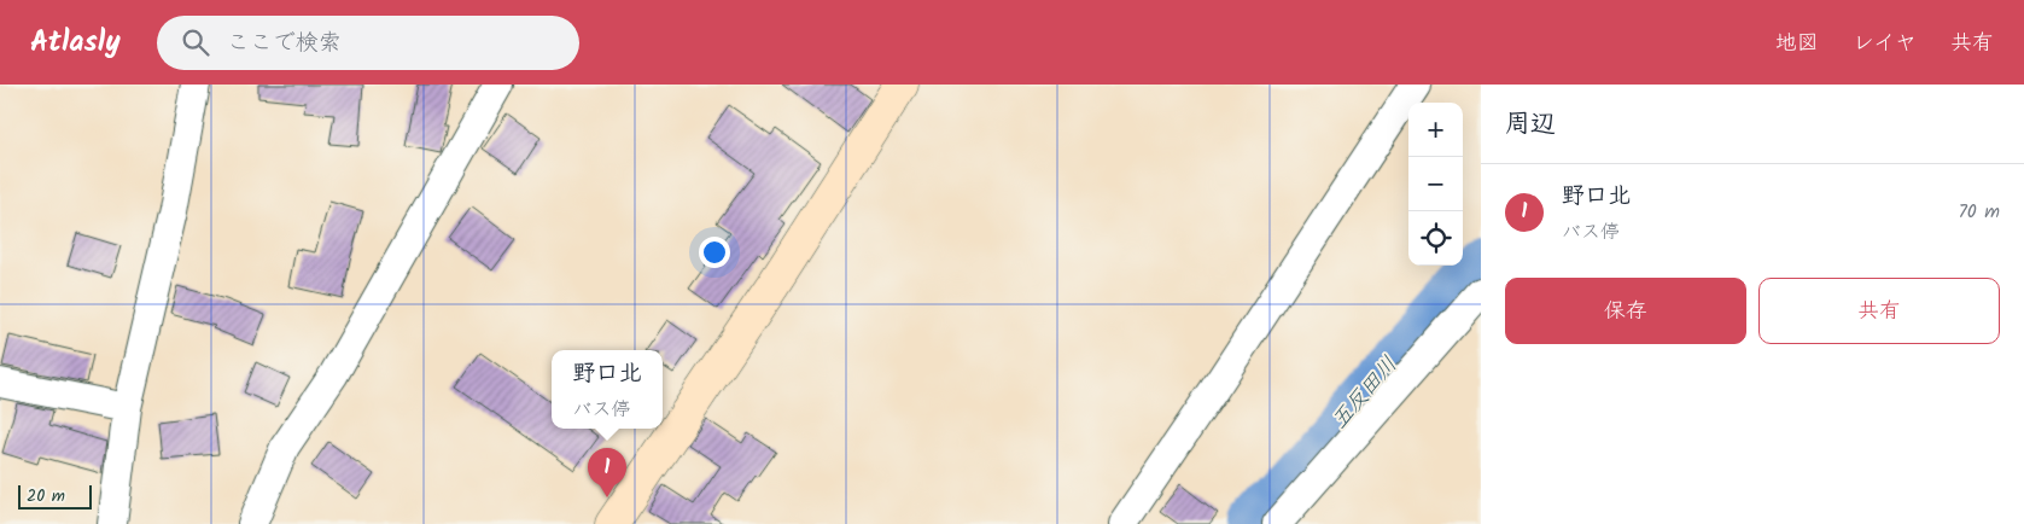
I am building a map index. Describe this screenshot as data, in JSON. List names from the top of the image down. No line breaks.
{"water":["五反田川"],"scale_bar":"20 m","page":{"header":"Atlasly","search":"ここで検索","nav":["地図","レイヤ","共有"],"heading":"周辺","map_buttons":["+","−"],"list":[{"mark":"1","name":"野口北","note":"バス停","value":"70 m"}],"buttons":["保存","共有"],"popup":["野口北","バス停"],"pins":"1","scale":"20 m"}}
